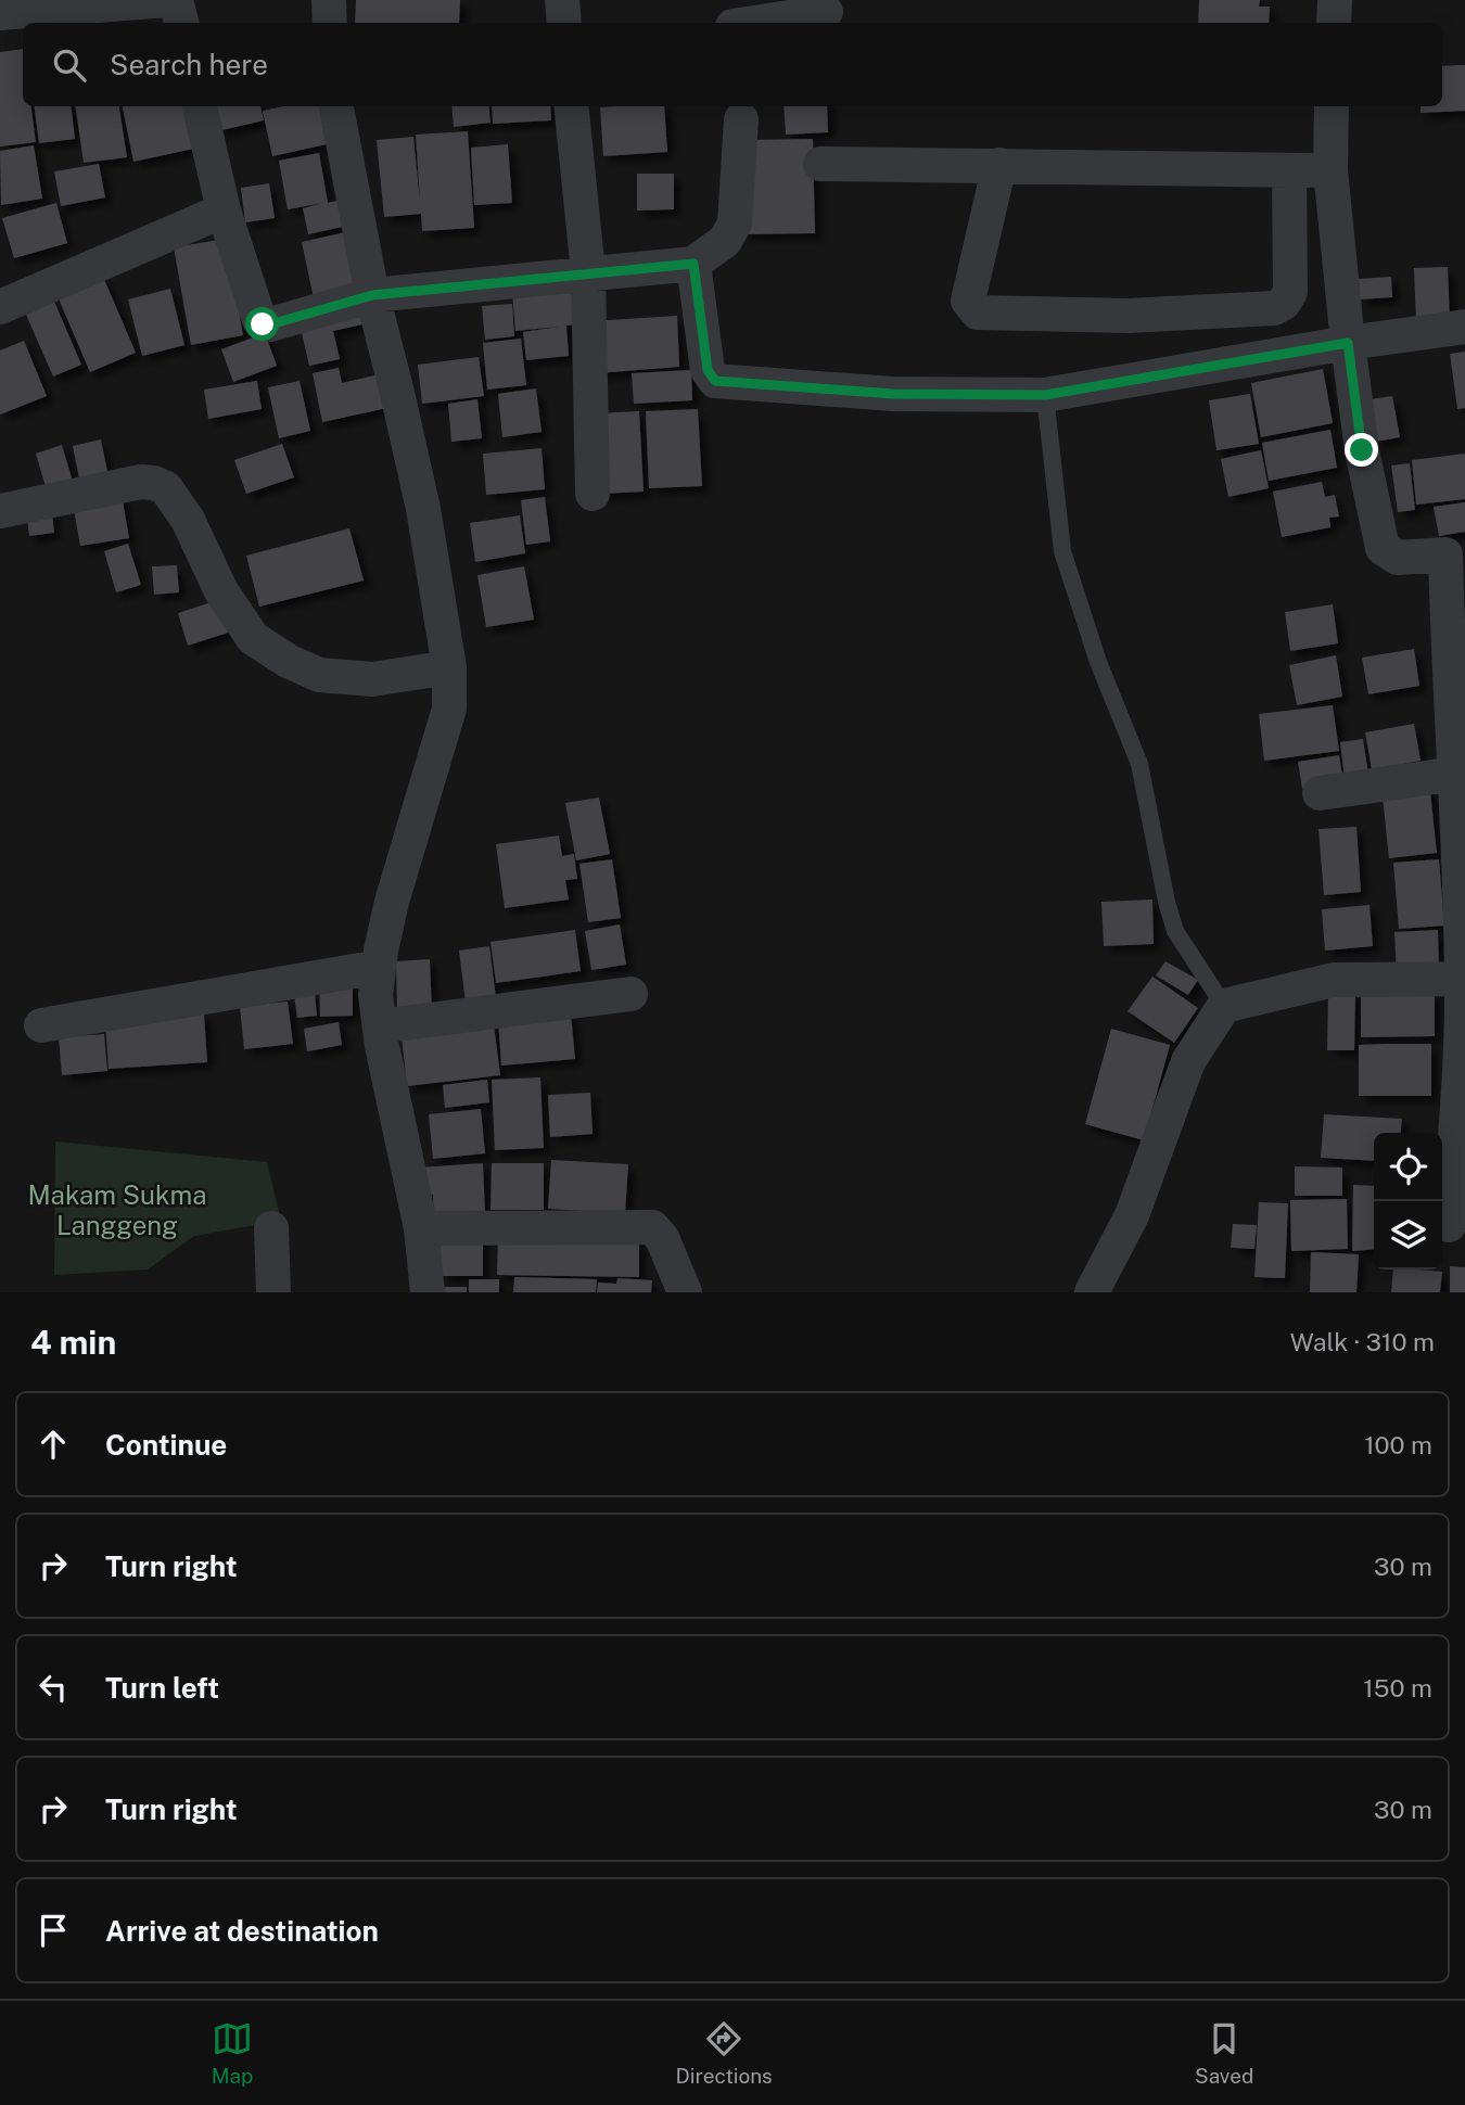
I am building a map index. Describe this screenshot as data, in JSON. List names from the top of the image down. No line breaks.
{"parks":["Makam Sukma Langgeng"],"page":{"search":"Search here","heading":["4 min","Walk · 310 m"],"list":[["Continue","100 m"],["Turn right","30 m"],["Turn left","150 m"],["Turn right","30 m"],"Arrive at destination"],"nav":["Map","Directions","Saved"]}}
